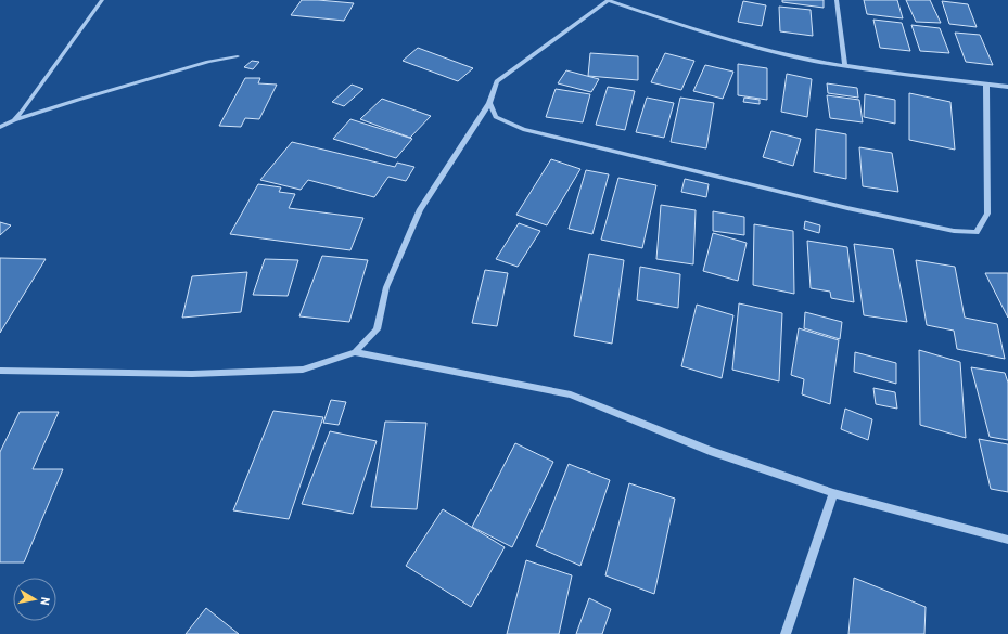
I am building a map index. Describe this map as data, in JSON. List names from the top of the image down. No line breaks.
{"north":"right"}
